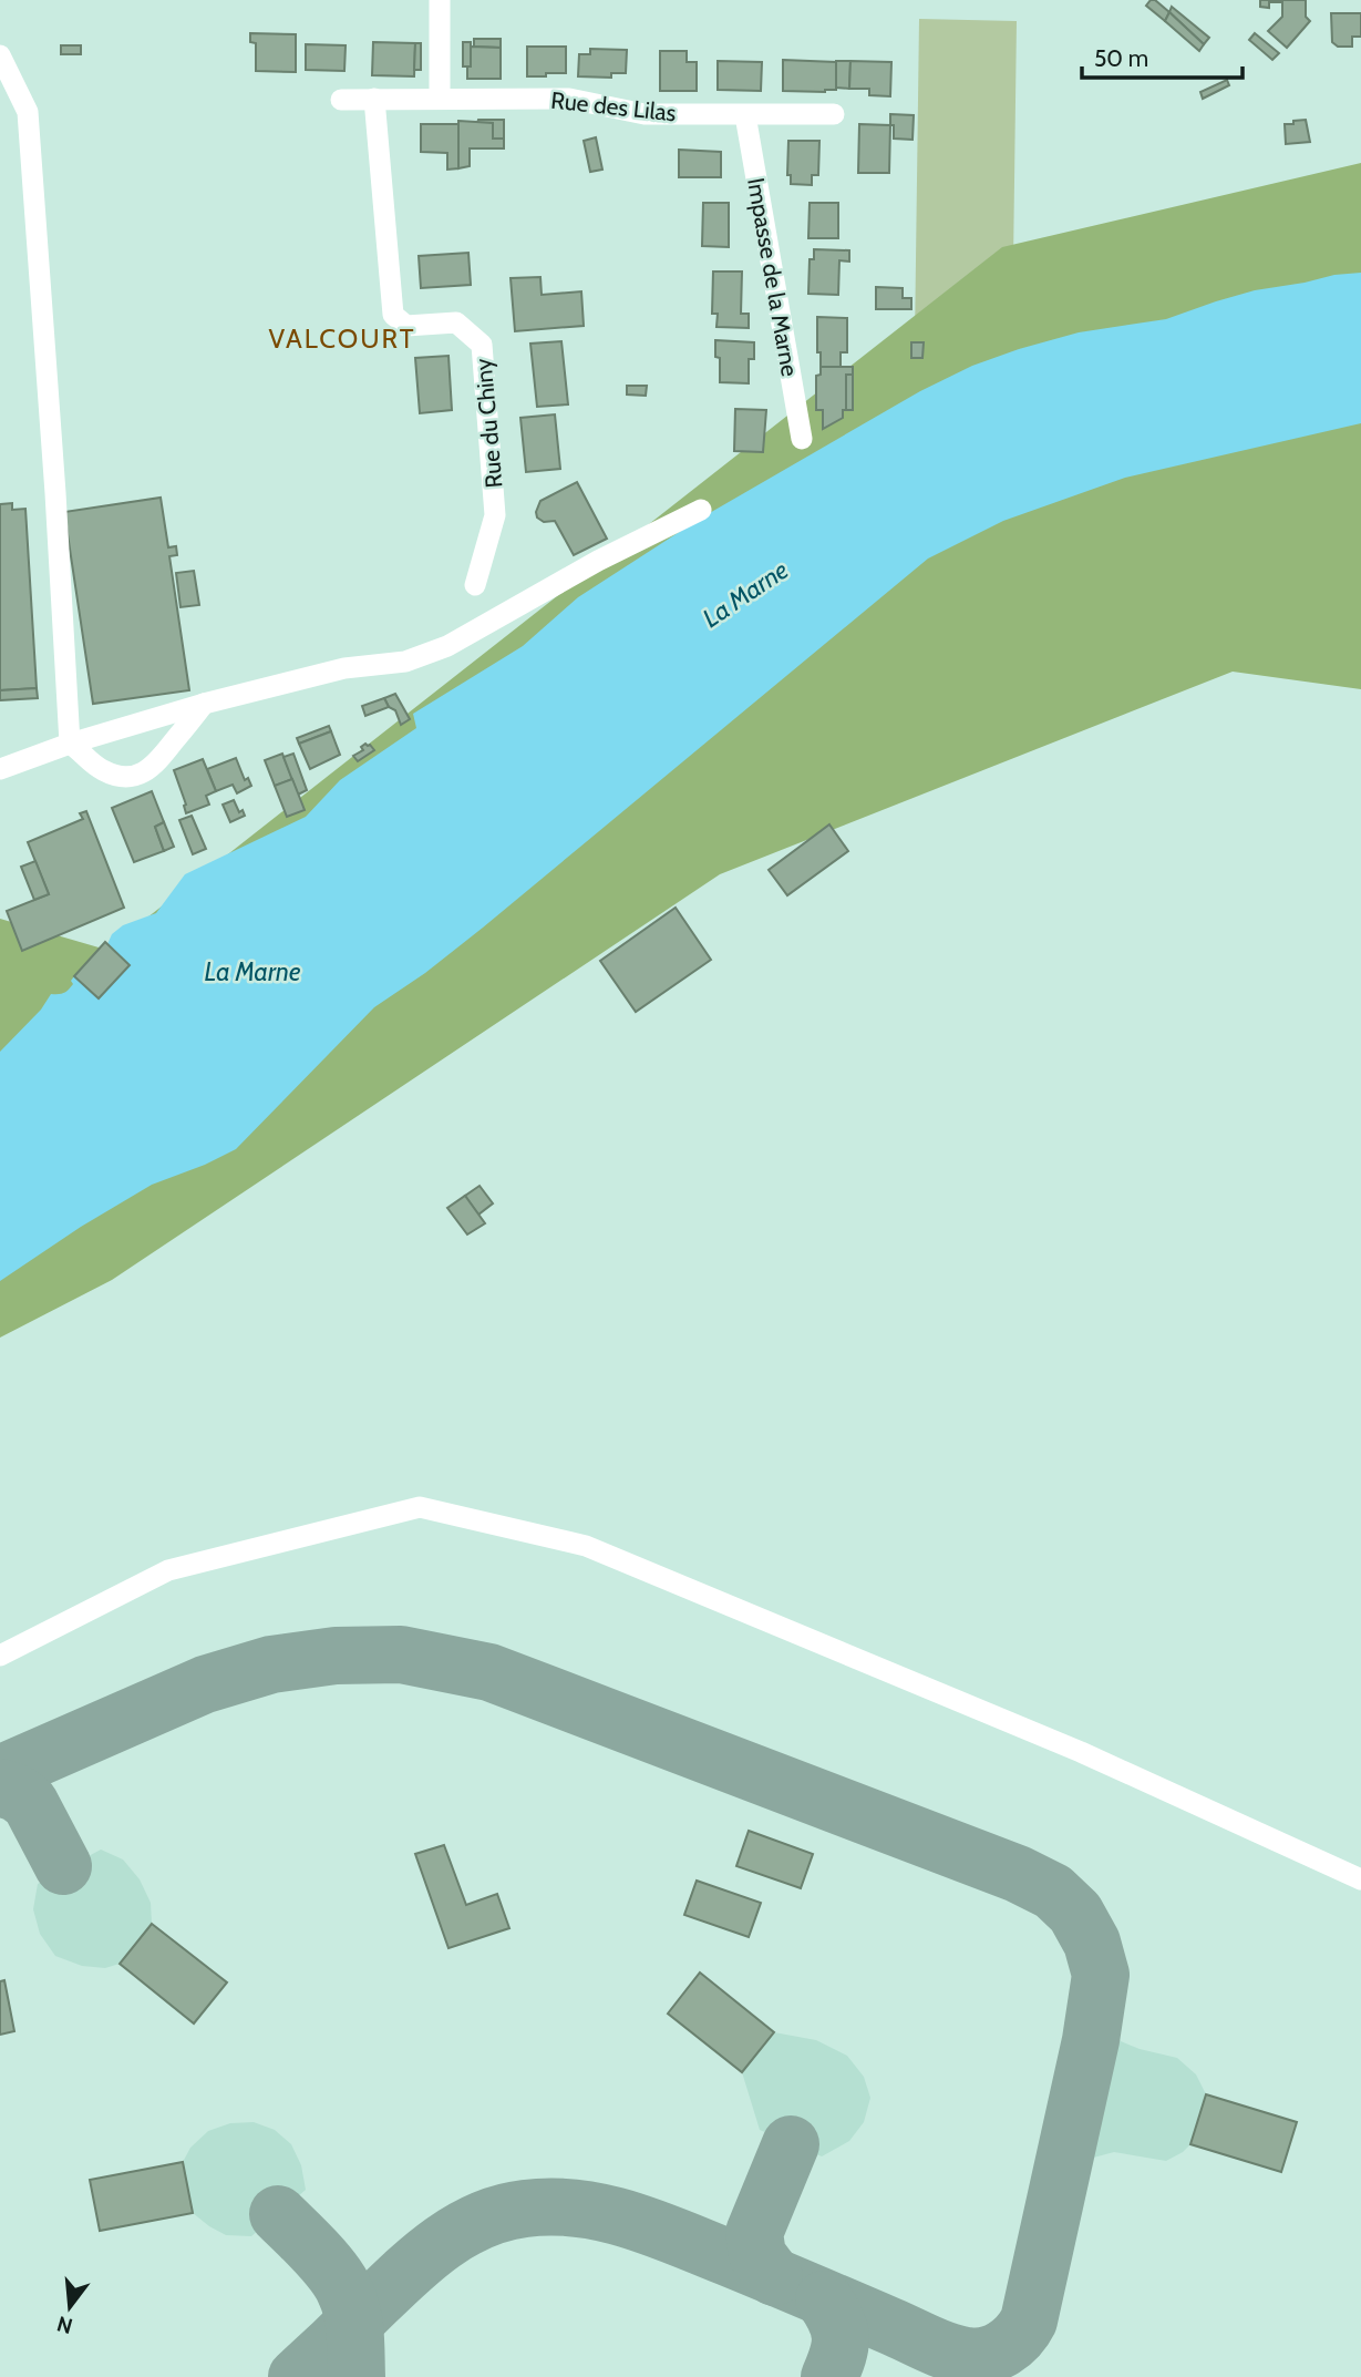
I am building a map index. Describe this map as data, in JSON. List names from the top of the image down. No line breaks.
{"streets":{"street":["Rue des Lilas","Impasse de la Marne","Rue du Chiny"]},"crossings":[["Rue des Lilas","Impasse de la Marne"],["Rue des Lilas","Rue du Chiny"]],"districts":["VALCOURT"],"water":["La Marne"],"scale_bar":"50 m","north":"bottom"}
